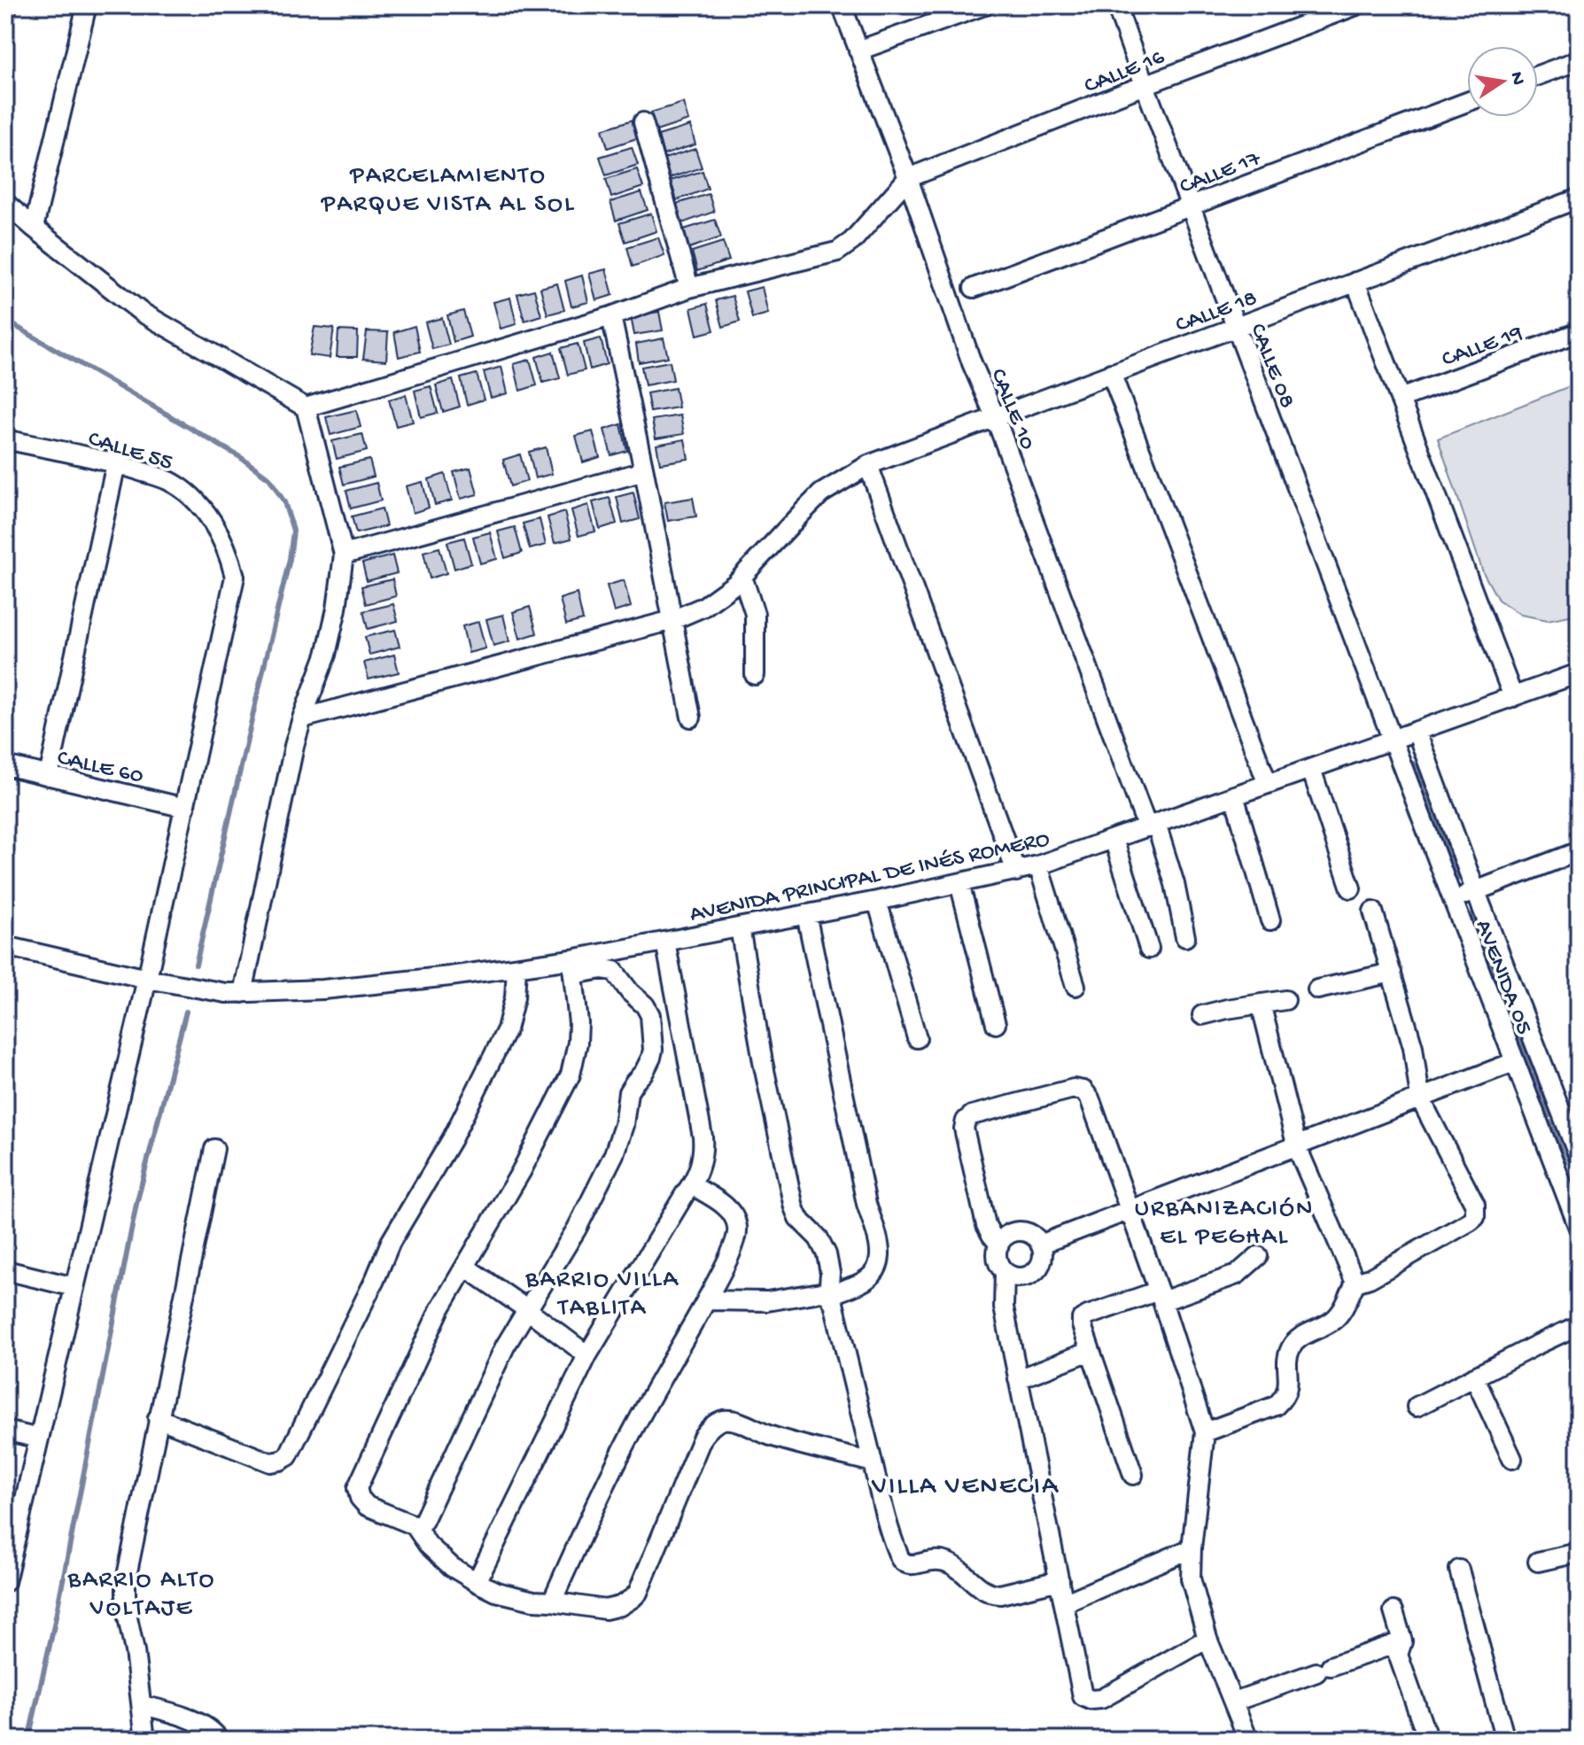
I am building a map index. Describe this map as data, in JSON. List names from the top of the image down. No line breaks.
{"streets":{"street":["CALLE 16","CALLE 17","CALLE 18","CALLE 19","CALLE 08","CALLE 10","CALLE 55","CALLE 60","AVENIDA PRINCIPAL DE INÉS ROMERO","AVENIDA 05"]},"crossings":[["CALLE 16","CALLE 08"],["CALLE 16","CALLE 10"],["CALLE 17","CALLE 08"],["CALLE 18","CALLE 08"],["CALLE 18","CALLE 10"],["CALLE 08","AVENIDA PRINCIPAL DE INÉS ROMERO"],["CALLE 08","AVENIDA 05"],["CALLE 10","AVENIDA PRINCIPAL DE INÉS ROMERO"],["CALLE 55","CALLE 60"],["AVENIDA PRINCIPAL DE INÉS ROMERO","AVENIDA 05"]],"districts":["PARCELAMIENTO PARQUE VISTA AL SOL","URBANIZACIÓN EL PEGHAL","BARRIO VILLA TABLITA","VILLA VENECIA","BARRIO ALTO VOLTAJE"],"north":"right"}
